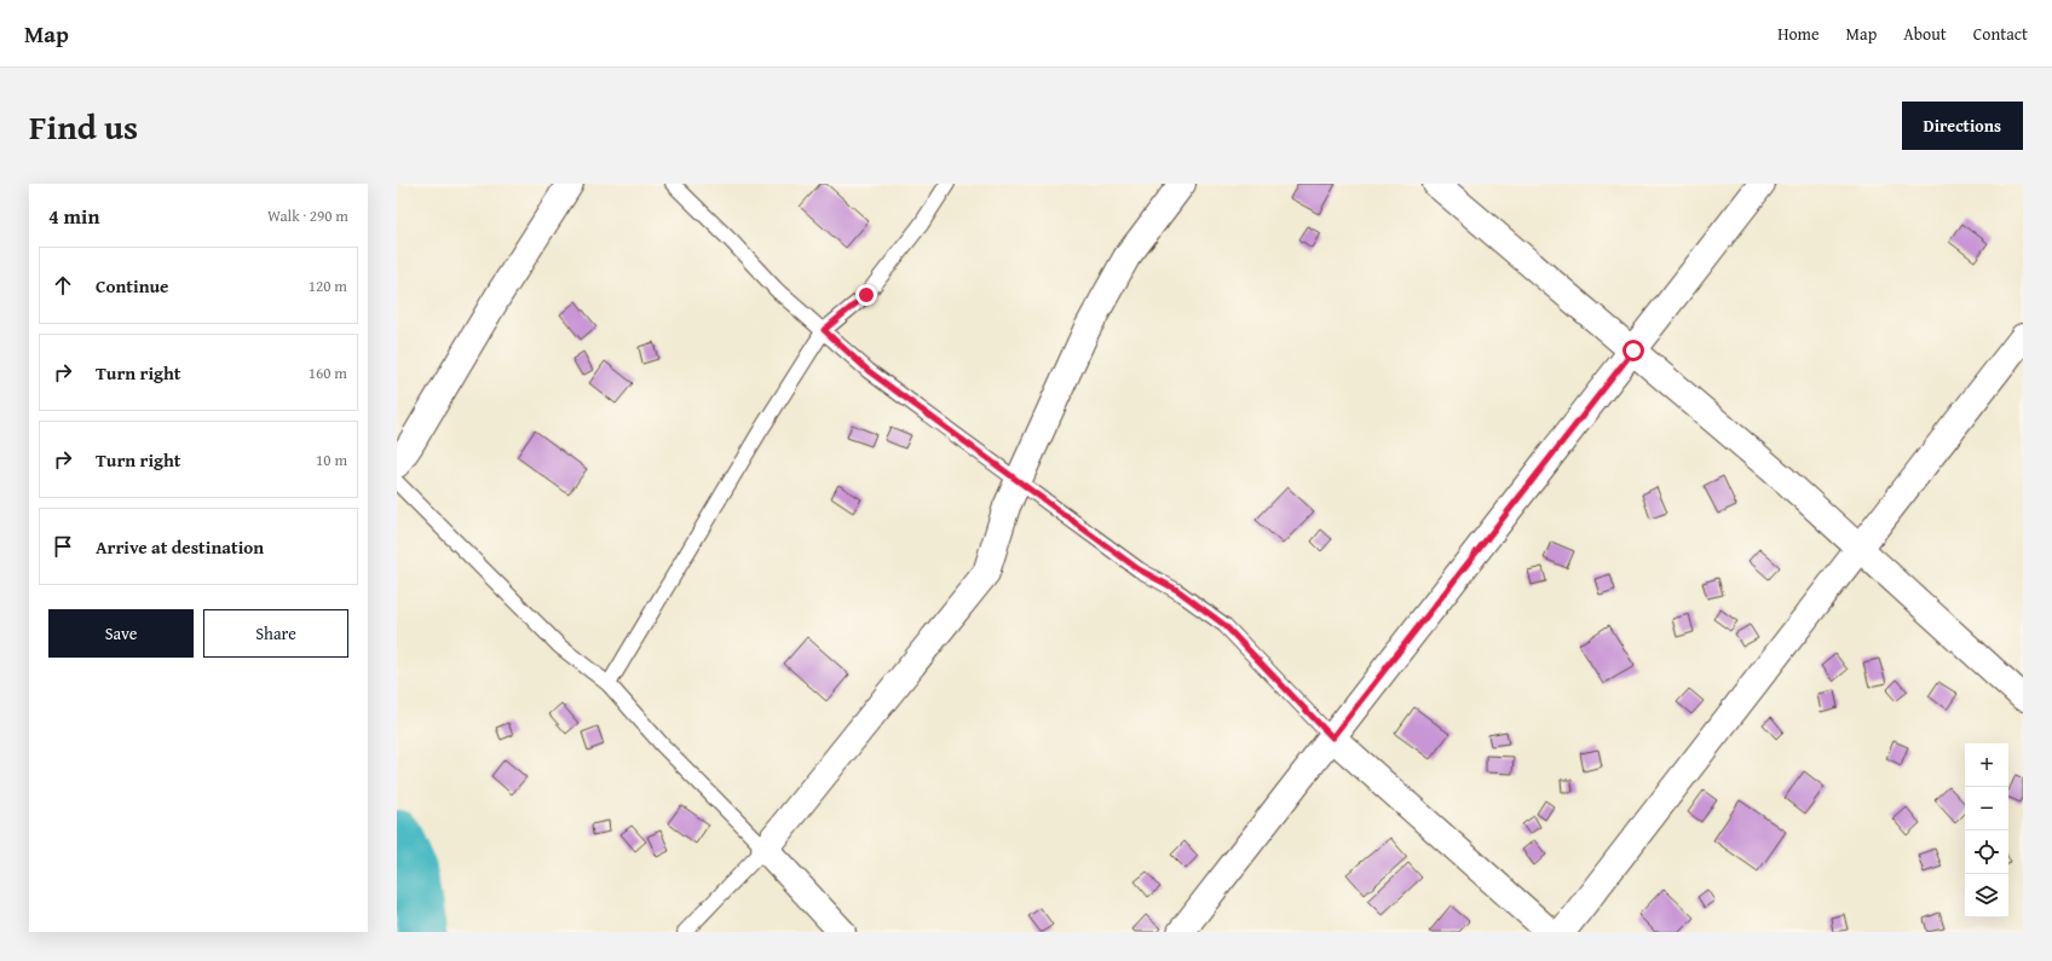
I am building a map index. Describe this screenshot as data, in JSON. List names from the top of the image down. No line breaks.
{"page":{"header":"Map","nav":["Home","Map","About","Contact"],"title":"Find us","buttons":["Directions",["Save","Share"]],"heading":["4 min","Walk · 290 m"],"list":[["Continue","120 m"],["Turn right","160 m"],["Turn right","10 m"],"Arrive at destination"],"map_buttons":["+","−"]}}
